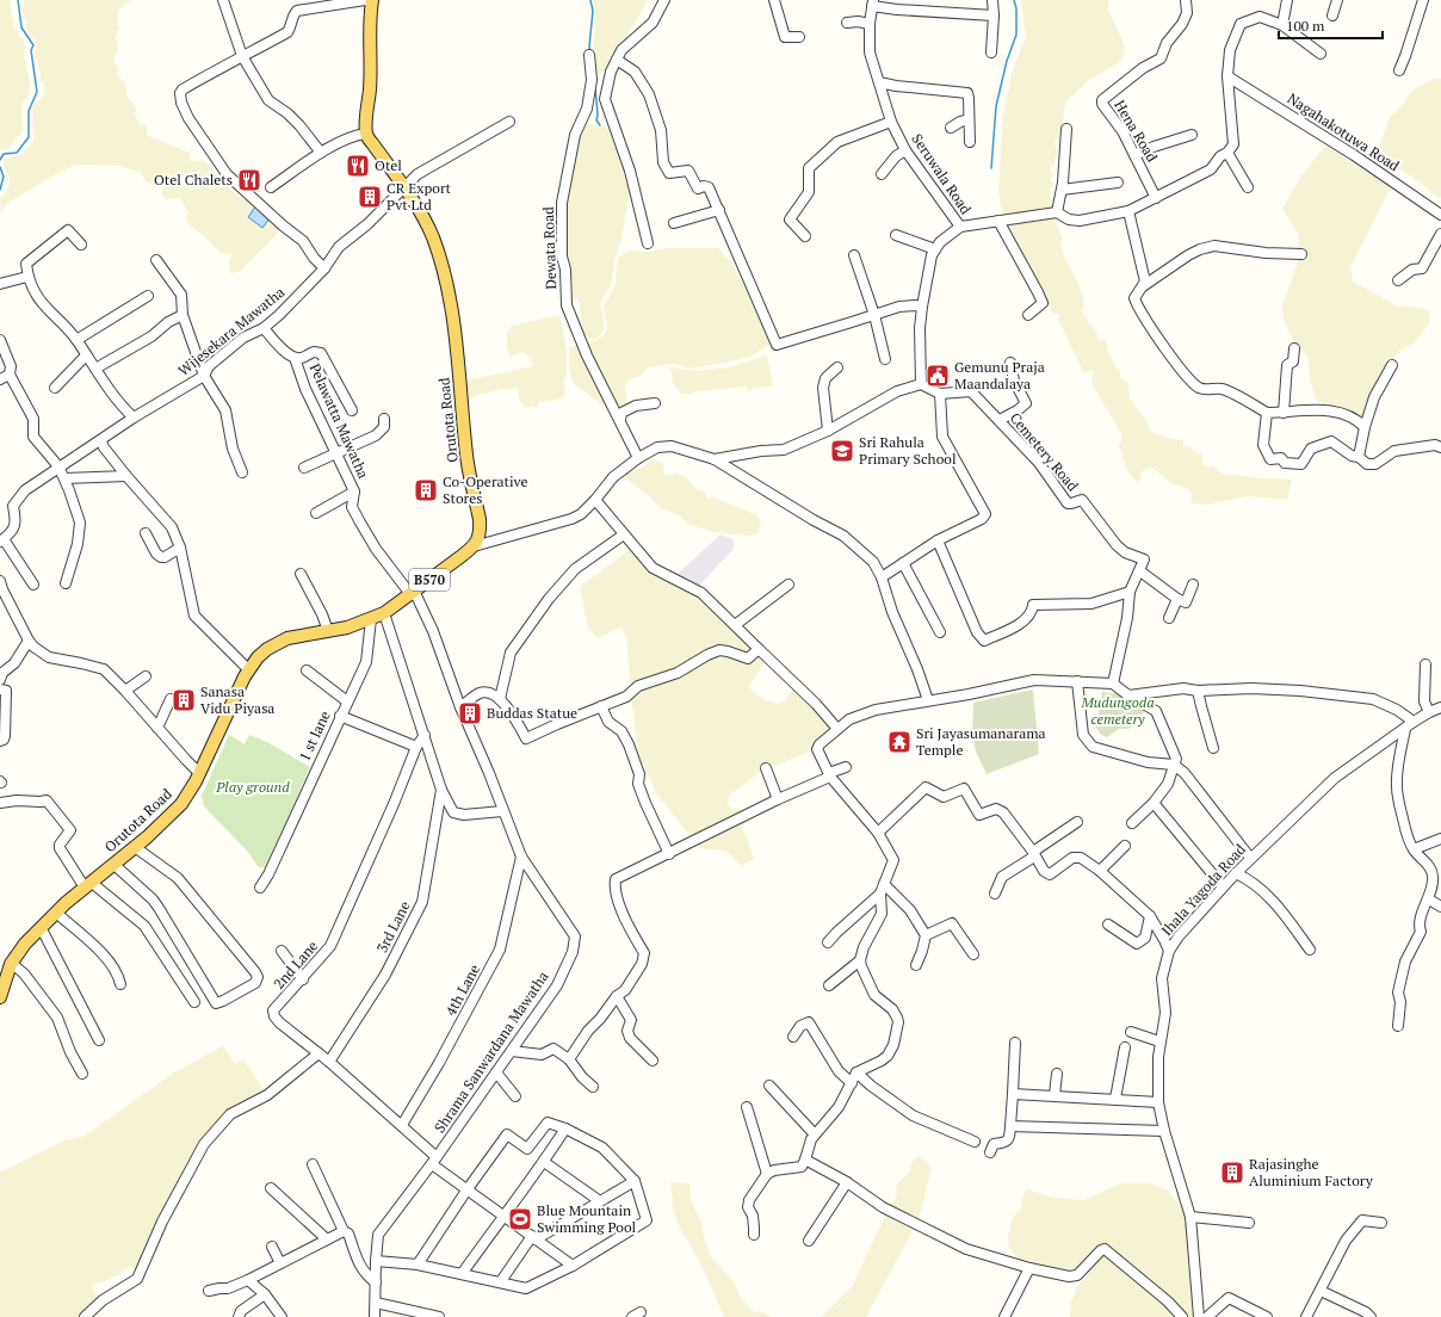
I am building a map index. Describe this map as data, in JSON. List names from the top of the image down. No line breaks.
{"streets":{"main road":["Orutota Road","B570"],"street":["Hena Road","Nagahakotuwa Road","Seruwala Road","Dewata Road","Wijesekara Mawatha","Pelawatta Mawatha","Cemetery Road","1 st lane","Ihala Yagoda Road","3rd Lane","2nd Lane","4th Lane","Shrama Sanwardana Mawatha"]},"crossings":[["Wijesekara Mawatha","Orutota Road"],["Orutota Road","Pelawatta Mawatha"],["Orutota Road","1 st lane"],["Orutota Road","Shrama Sanwardana Mawatha"],["Pelawatta Mawatha","Shrama Sanwardana Mawatha"],["3rd Lane","2nd Lane"],["2nd Lane","4th Lane"],["2nd Lane","Shrama Sanwardana Mawatha"],["4th Lane","Shrama Sanwardana Mawatha"]],"parks":["Mudungoda cemetery","Play ground"],"places":{"restaurant":["Otel","Otel Chalets"],"building":["CR Export Pvt Ltd","Co-Operative Stores","Sanasa Vidu Piyasa","Buddas Statue","Rajasinghe Aluminium Factory"],"public building":["Gemunu Praja Maandalaya"],"school or university":["Sri Rahula Primary School"],"temple":["Sri Jayasumanarama Temple"],"sports":["Blue Mountain Swimming Pool"]},"scale_bar":"100 m"}
